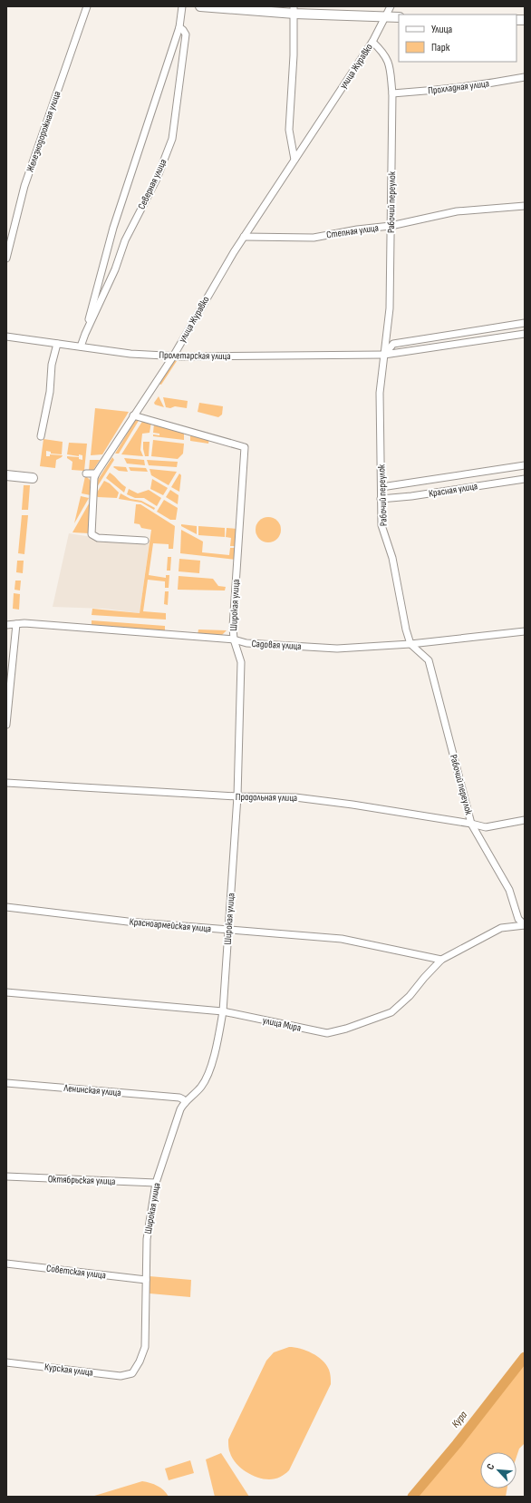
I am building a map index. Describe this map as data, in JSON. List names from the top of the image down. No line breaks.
{"streets":{"street":["улица Журавко","Прохладная улица","Железнодорожная улица","Северная улица","Рабочий переулок","Степная улица","Пролетарская улица","Красная улица","Широкая улица","Садовая улица","Продольная улица","Красноармейская улица","улица Мира","Ленинская улица","Октябрьская улица","Советская улица","Курская улица"]},"crossings":[["улица Журавко","Рабочий переулок"],["улица Журавко","Степная улица"],["улица Журавко","Пролетарская улица"],["улица Журавко","Широкая улица"],["Прохладная улица","Рабочий переулок"],["Северная улица","Пролетарская улица"],["Рабочий переулок","Степная улица"],["Рабочий переулок","Пролетарская улица"],["Рабочий переулок","Красная улица"],["Рабочий переулок","Садовая улица"],["Рабочий переулок","Продольная улица"],["Рабочий переулок","улица Мира"],["Широкая улица","Садовая улица"],["Широкая улица","Продольная улица"],["Широкая улица","Красноармейская улица"],["Широкая улица","улица Мира"],["Широкая улица","Ленинская улица"],["Широкая улица","Октябрьская улица"],["Широкая улица","Советская улица"],["Широкая улица","Курская улица"],["Красноармейская улица","улица Мира"]],"water":["Кура"],"legend":["Улица","Парк"],"north":"top left"}
